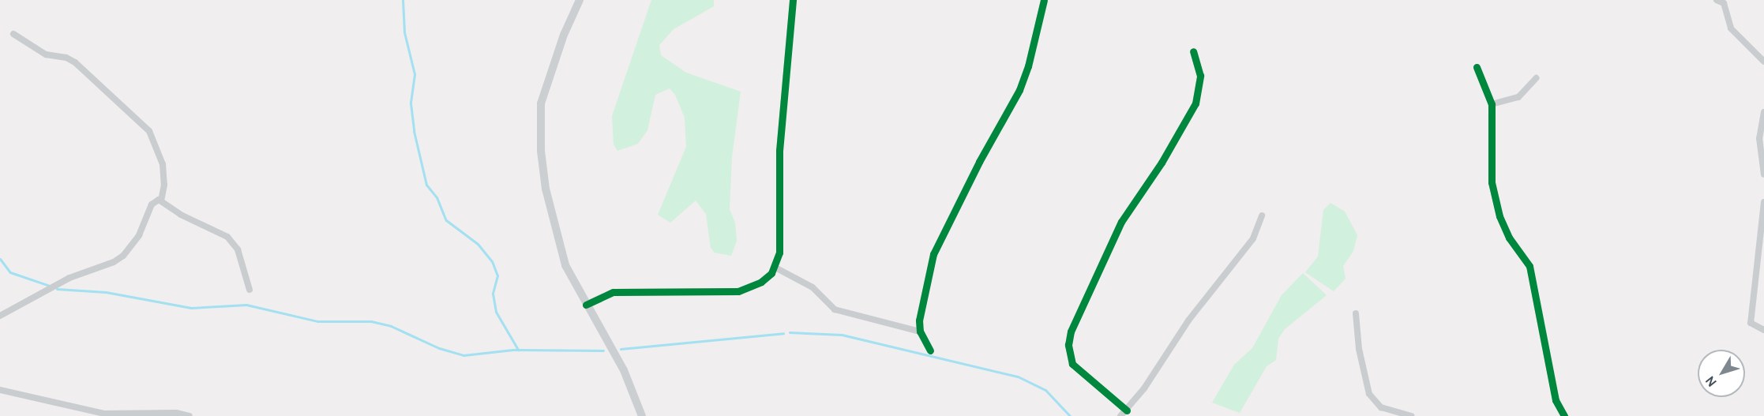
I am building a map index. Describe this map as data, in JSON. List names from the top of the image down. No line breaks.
{"north":"bottom left"}
